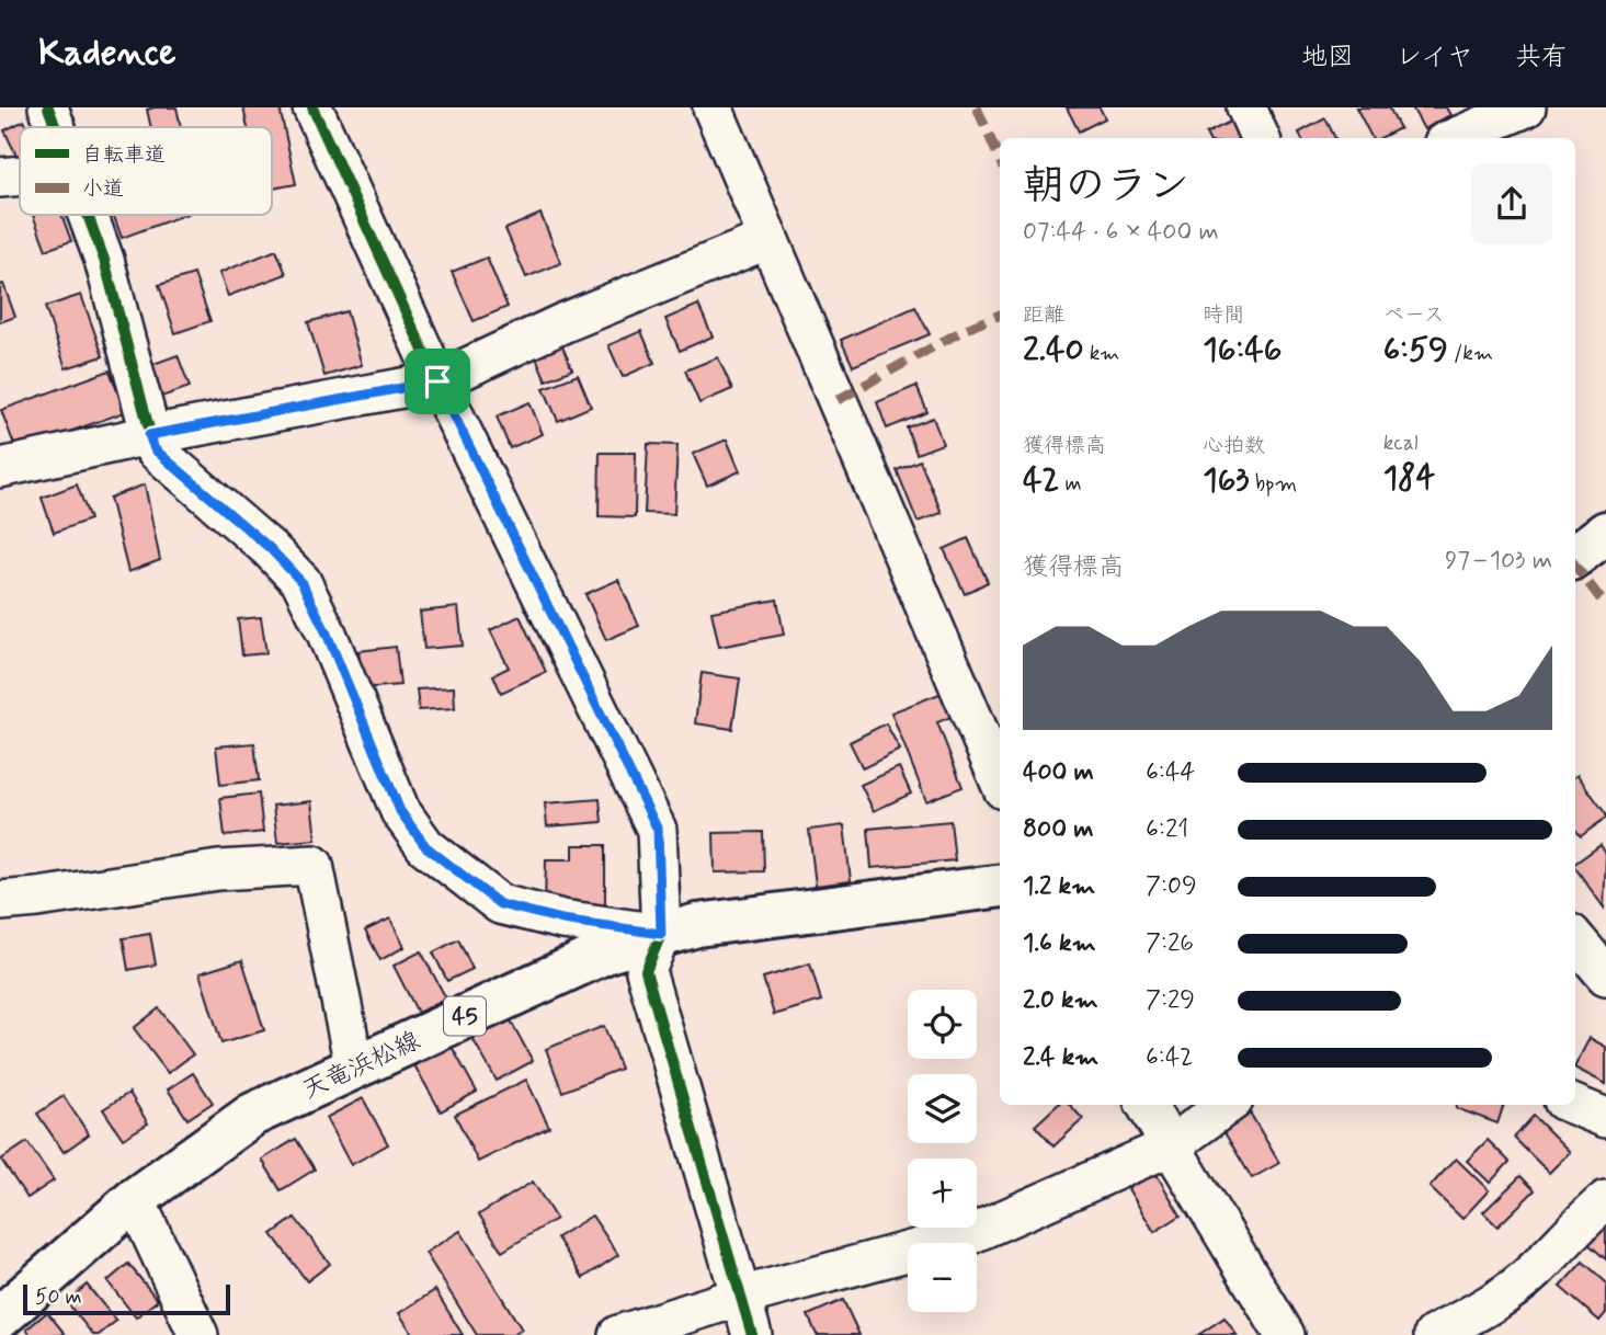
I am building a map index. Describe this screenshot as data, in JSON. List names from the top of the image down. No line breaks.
{"streets":{"main road":["45","天竜浜松線"]},"legend":["自転車道","小道"],"scale_bar":"50 m","page":{"header":"Kadence","nav":["地図","レイヤ","共有"],"heading":["朝のラン","07:44 · 6 × 400 m"],"stats":[["距離","2.40 km"],["時間","16:46"],["ペース","6:59 /km"],["獲得標高","42 m"],["心拍数","163 bpm"],["kcal","184"]],"chart":["獲得標高","97–103 m"],"list":[{"name":"400 m","note":"6:44"},{"name":"800 m","note":"6:21"},{"name":"1.2 km","note":"7:09"},{"name":"1.6 km","note":"7:26"},{"name":"2.0 km","note":"7:29"},{"name":"2.4 km","note":"6:42"}],"map_buttons":["+","−"],"scale":"50 m"}}
